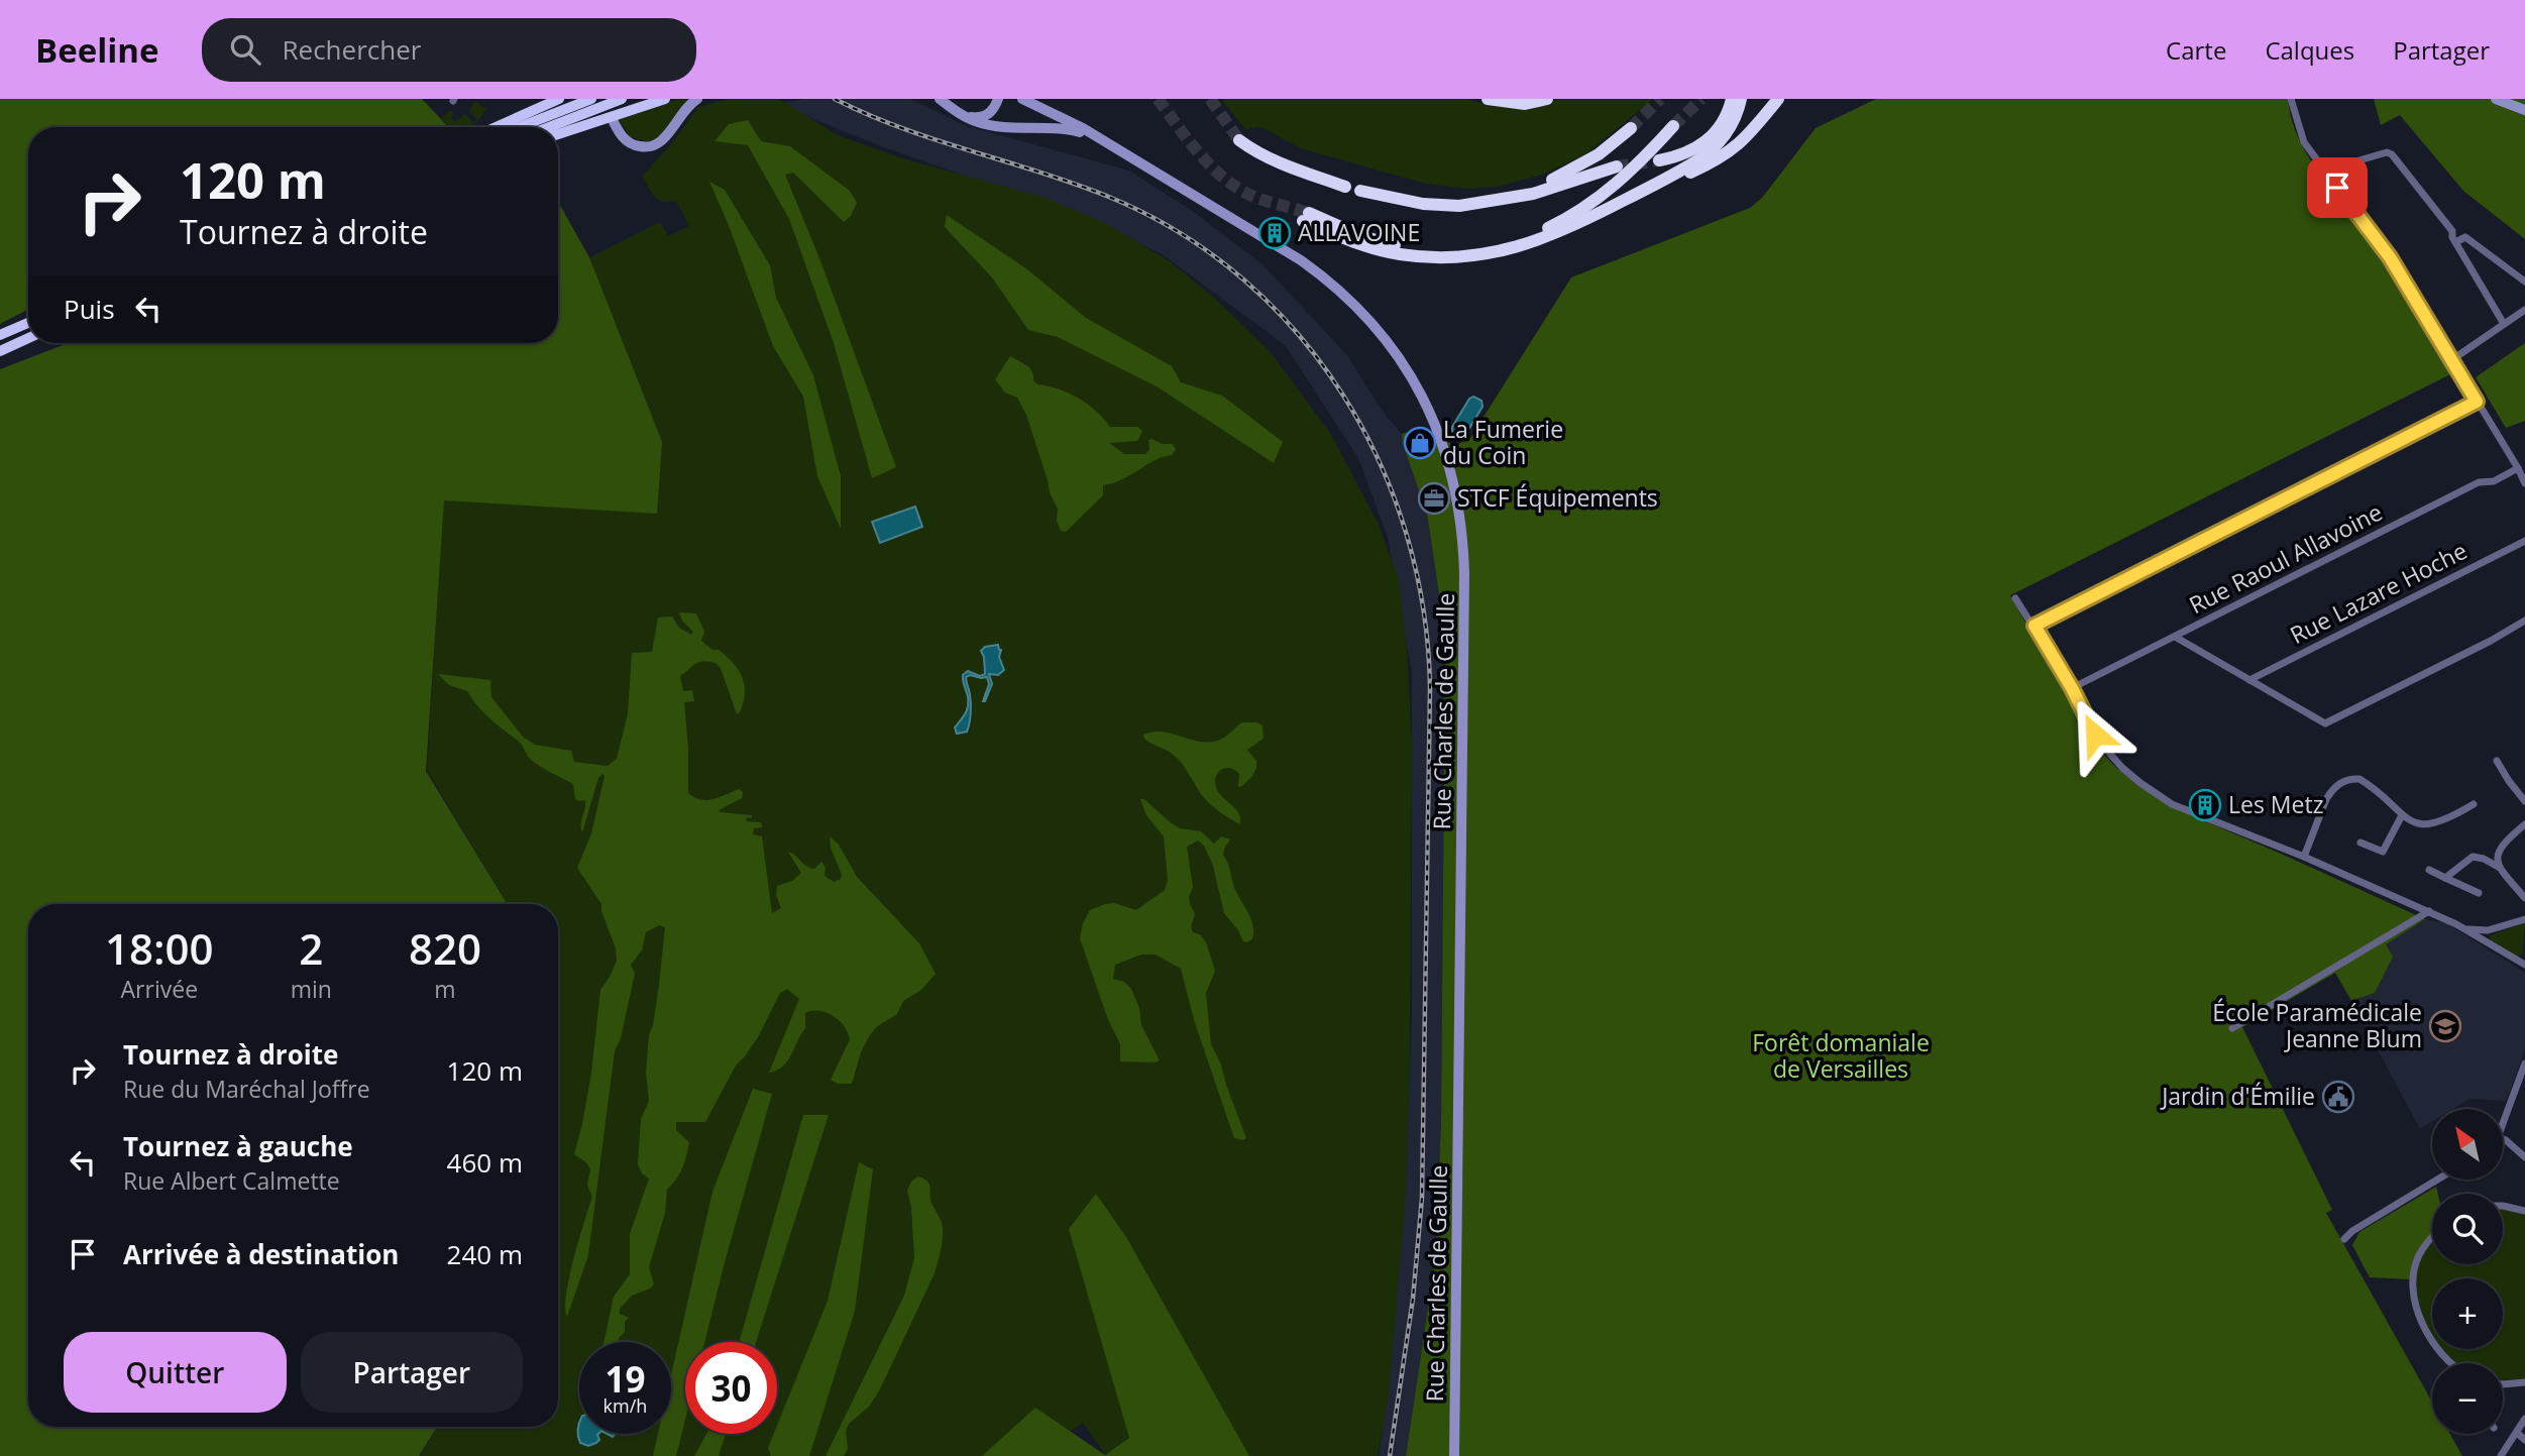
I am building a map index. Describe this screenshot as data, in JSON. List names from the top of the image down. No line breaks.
{"streets":{"main road":["Rue Charles de Gaulle"],"street":["Rue Raoul Allavoine","Rue Lazare Hoche"]},"parks":["Forêt domaniale de Versailles"],"places":{"building":["ALLAVOINE","Les Metz"],"shop":["La Fumerie du Coin"],"office":["STCF Équipements"],"school or university":["École Paramédicale Jeanne Blum"],"public building":["Jardin d'Émilie"]},"north":"top left","page":{"header":"Beeline","search":"Rechercher","nav":["Carte","Calques","Partager"],"turn":["120 m","Tournez à droite"],"then":"Puis","eta":["18:00","Arrivée","2","min","820","m"],"list":[{"name":"Tournez à droite","note":"Rue du Maréchal Joffre","value":"120 m"},{"name":"Tournez à gauche","note":"Rue Albert Calmette","value":"460 m"},{"name":"Arrivée à destination","value":"240 m"}],"map_buttons":["+","−"],"buttons":["Quitter","Partager"],"speed":"19 km/h","limit":"30"}}
